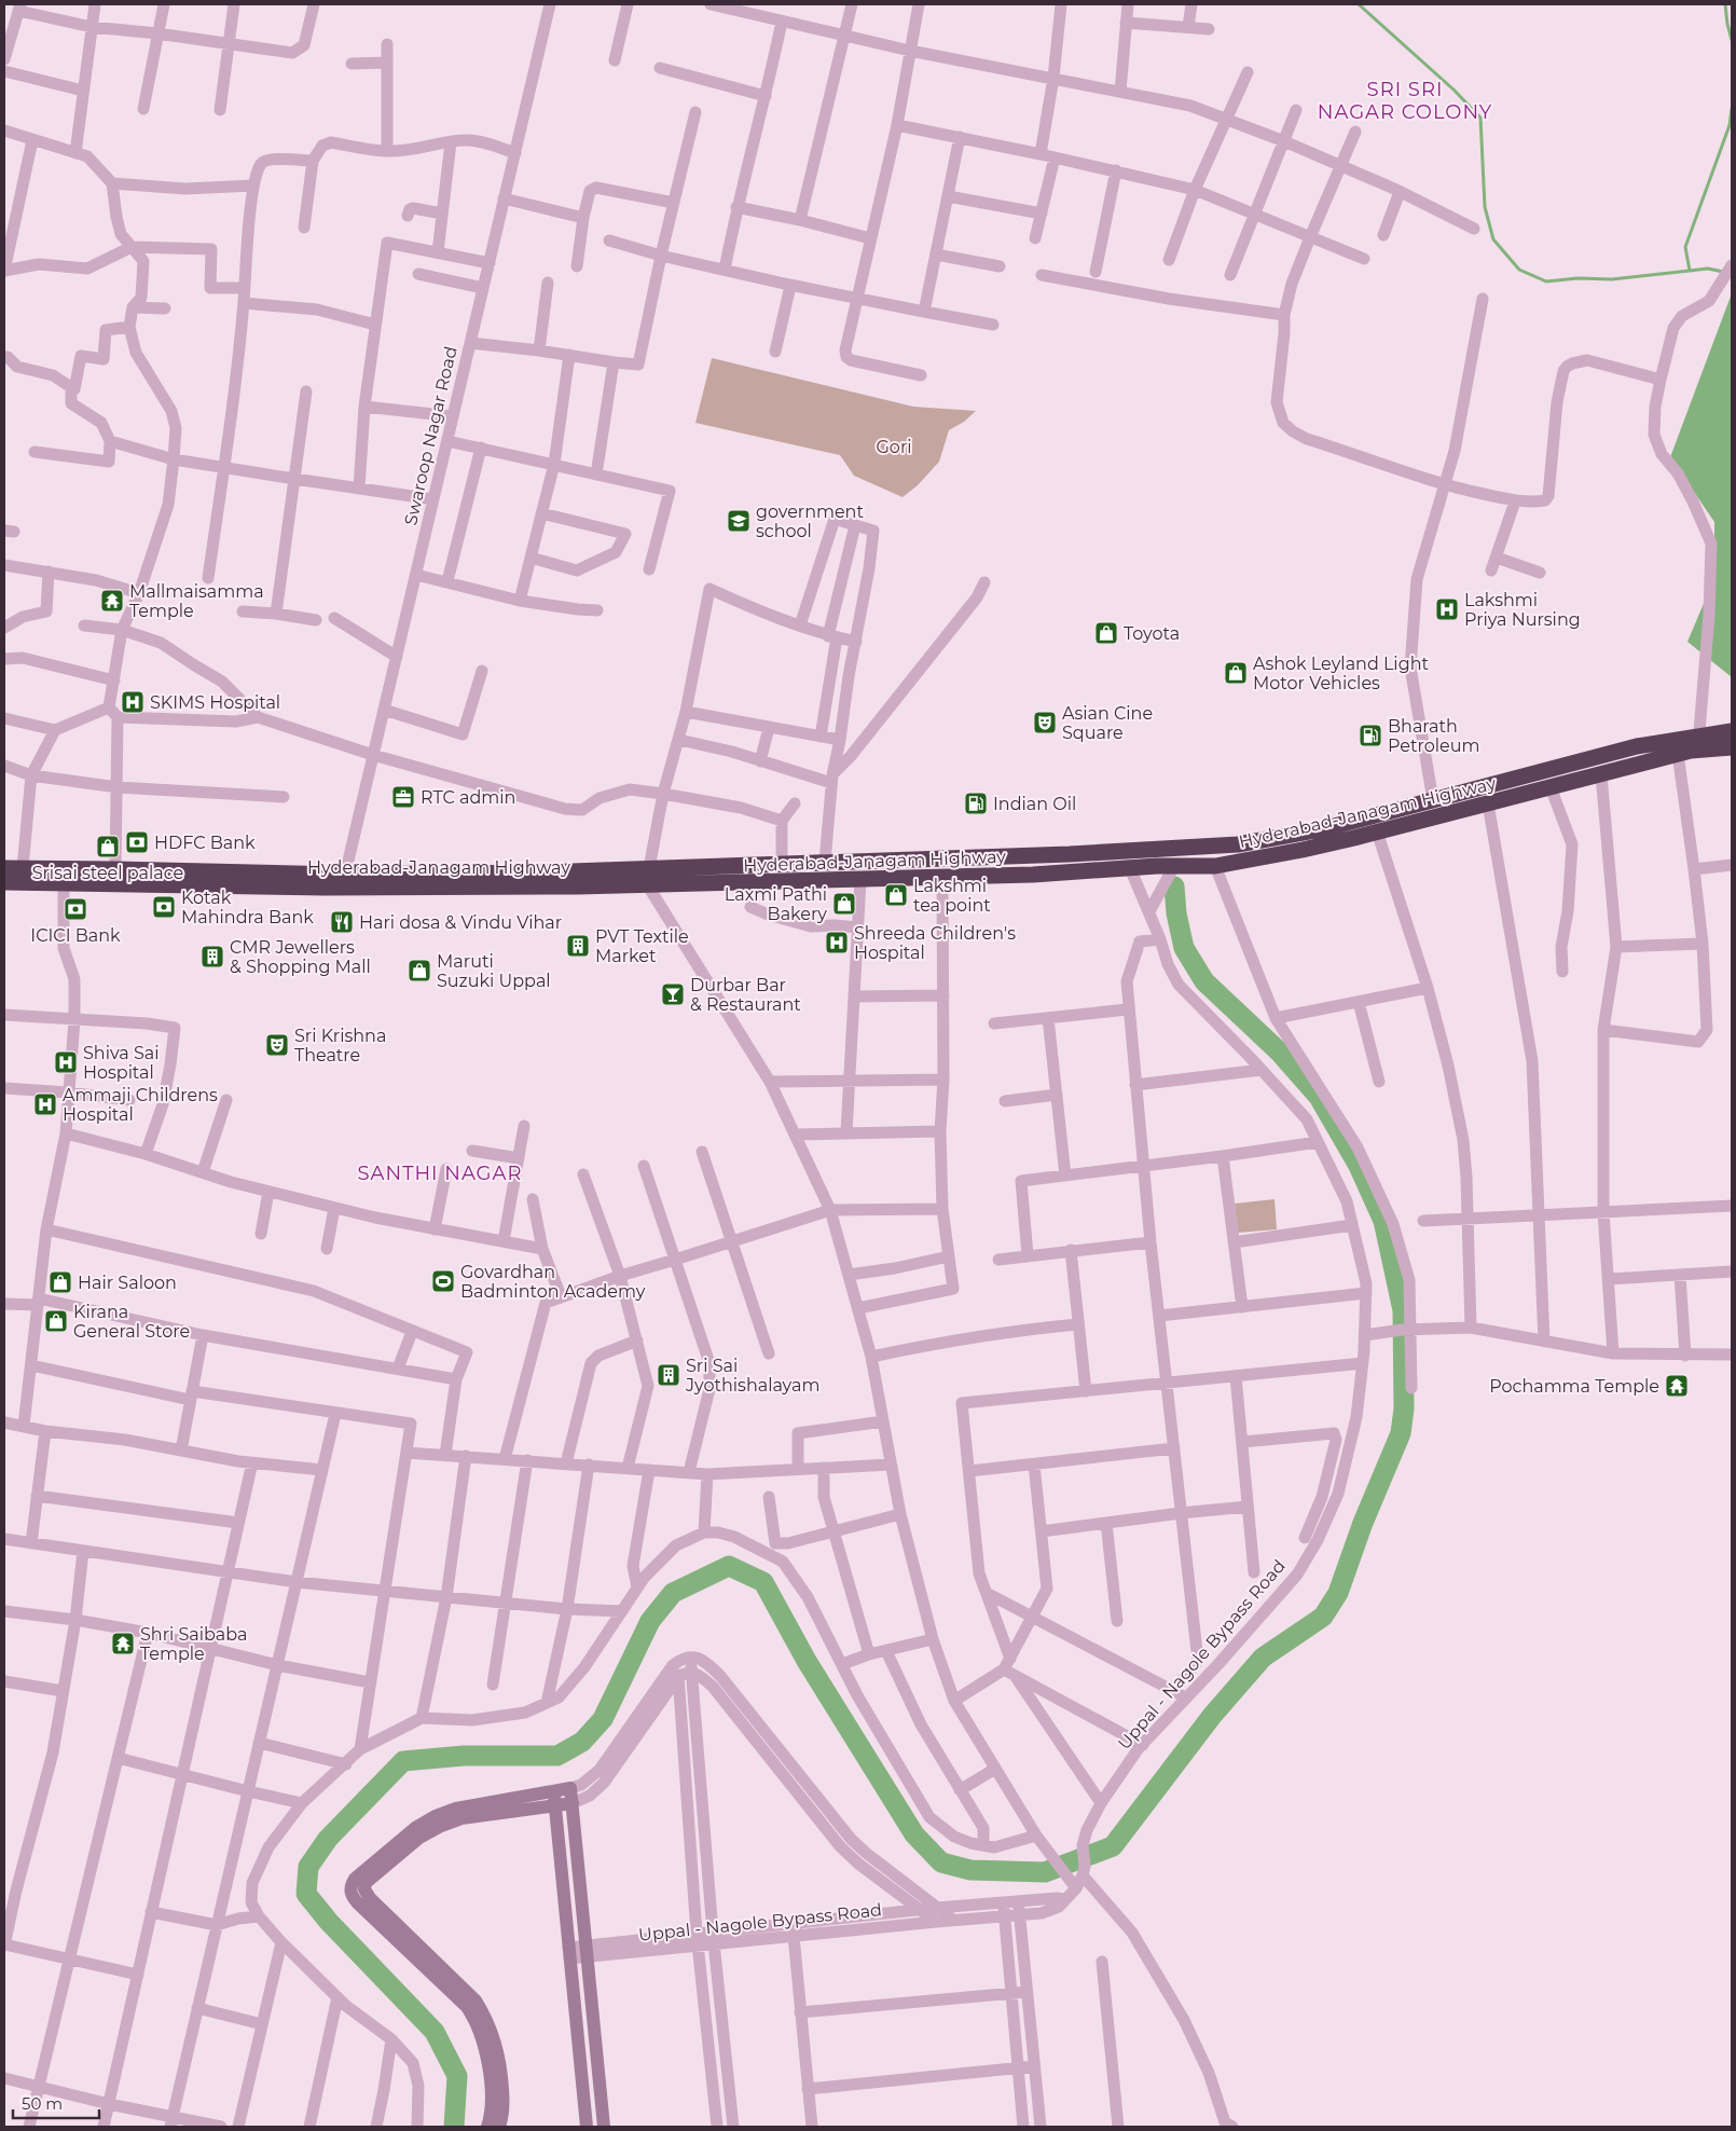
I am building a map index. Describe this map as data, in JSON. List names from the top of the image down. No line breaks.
{"streets":{"highway":["Hyderabad-Janagam Highway"],"street":["Swaroop Nagar Road","Uppal - Nagole Bypass Road"]},"crossings":[["Swaroop Nagar Road","Hyderabad-Janagam Highway"],["Hyderabad-Janagam Highway","Uppal - Nagole Bypass Road"]],"districts":["SRI SRI NAGAR COLONY","SANTHI NAGAR"],"parks":["Gori"],"places":{"school or university":["government school"],"temple":["Mallmaisamma Temple","Pochamma Temple","Shri Saibaba Temple"],"hospital":["Lakshmi Priya Nursing","SKIMS Hospital","Shreeda Children's Hospital","Shiva Sai Hospital","Ammaji Childrens Hospital"],"shop":["Toyota","Ashok Leyland Light Motor Vehicles","Srisai steel palace","Lakshmi tea point","Laxmi Pathi Bakery","Maruti Suzuki Uppal","Hair Saloon","Kirana General Store"],"theatre":["Asian Cine Square","Sri Krishna Theatre"],"fuel station":["Bharath Petroleum","Indian Oil"],"office":["RTC admin"],"bank":["HDFC Bank","Kotak Mahindra Bank","ICICI Bank"],"restaurant":["Hari dosa & Vindu Vihar"],"building":["PVT Textile Market","CMR Jewellers & Shopping Mall","Sri Sai Jyothishalayam"],"bar":["Durbar Bar & Restaurant"],"sports":["Govardhan Badminton Academy"]},"scale_bar":"50 m"}
